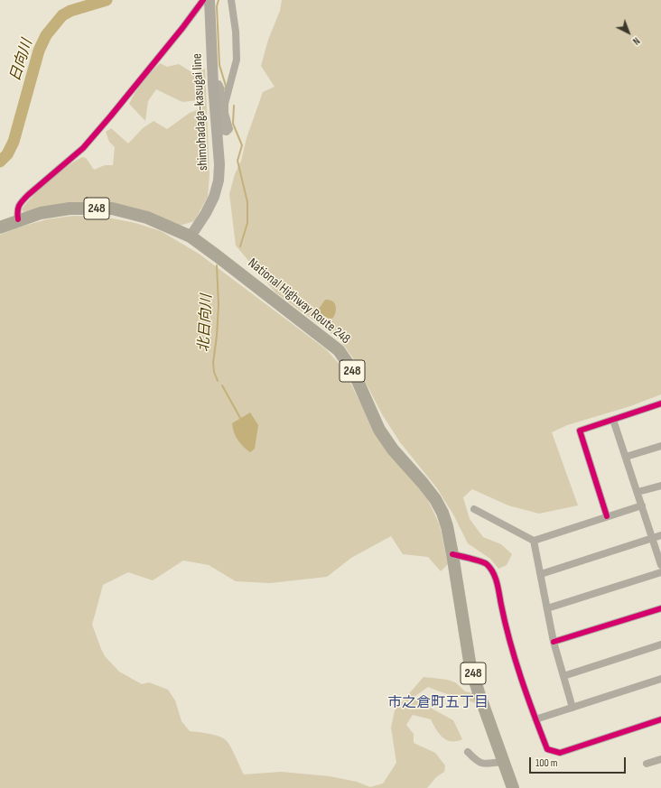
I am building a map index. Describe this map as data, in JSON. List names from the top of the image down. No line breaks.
{"streets":{"highway":["248","National Highway Route 248"],"main road":["shimohadaga-kasugai line"]},"crossings":[["shimohadaga-kasugai line","National Highway Route 248"]],"districts":["市之倉町五丁目"],"water":["日向川","北日向川"],"scale_bar":"100 m","north":"bottom right"}
